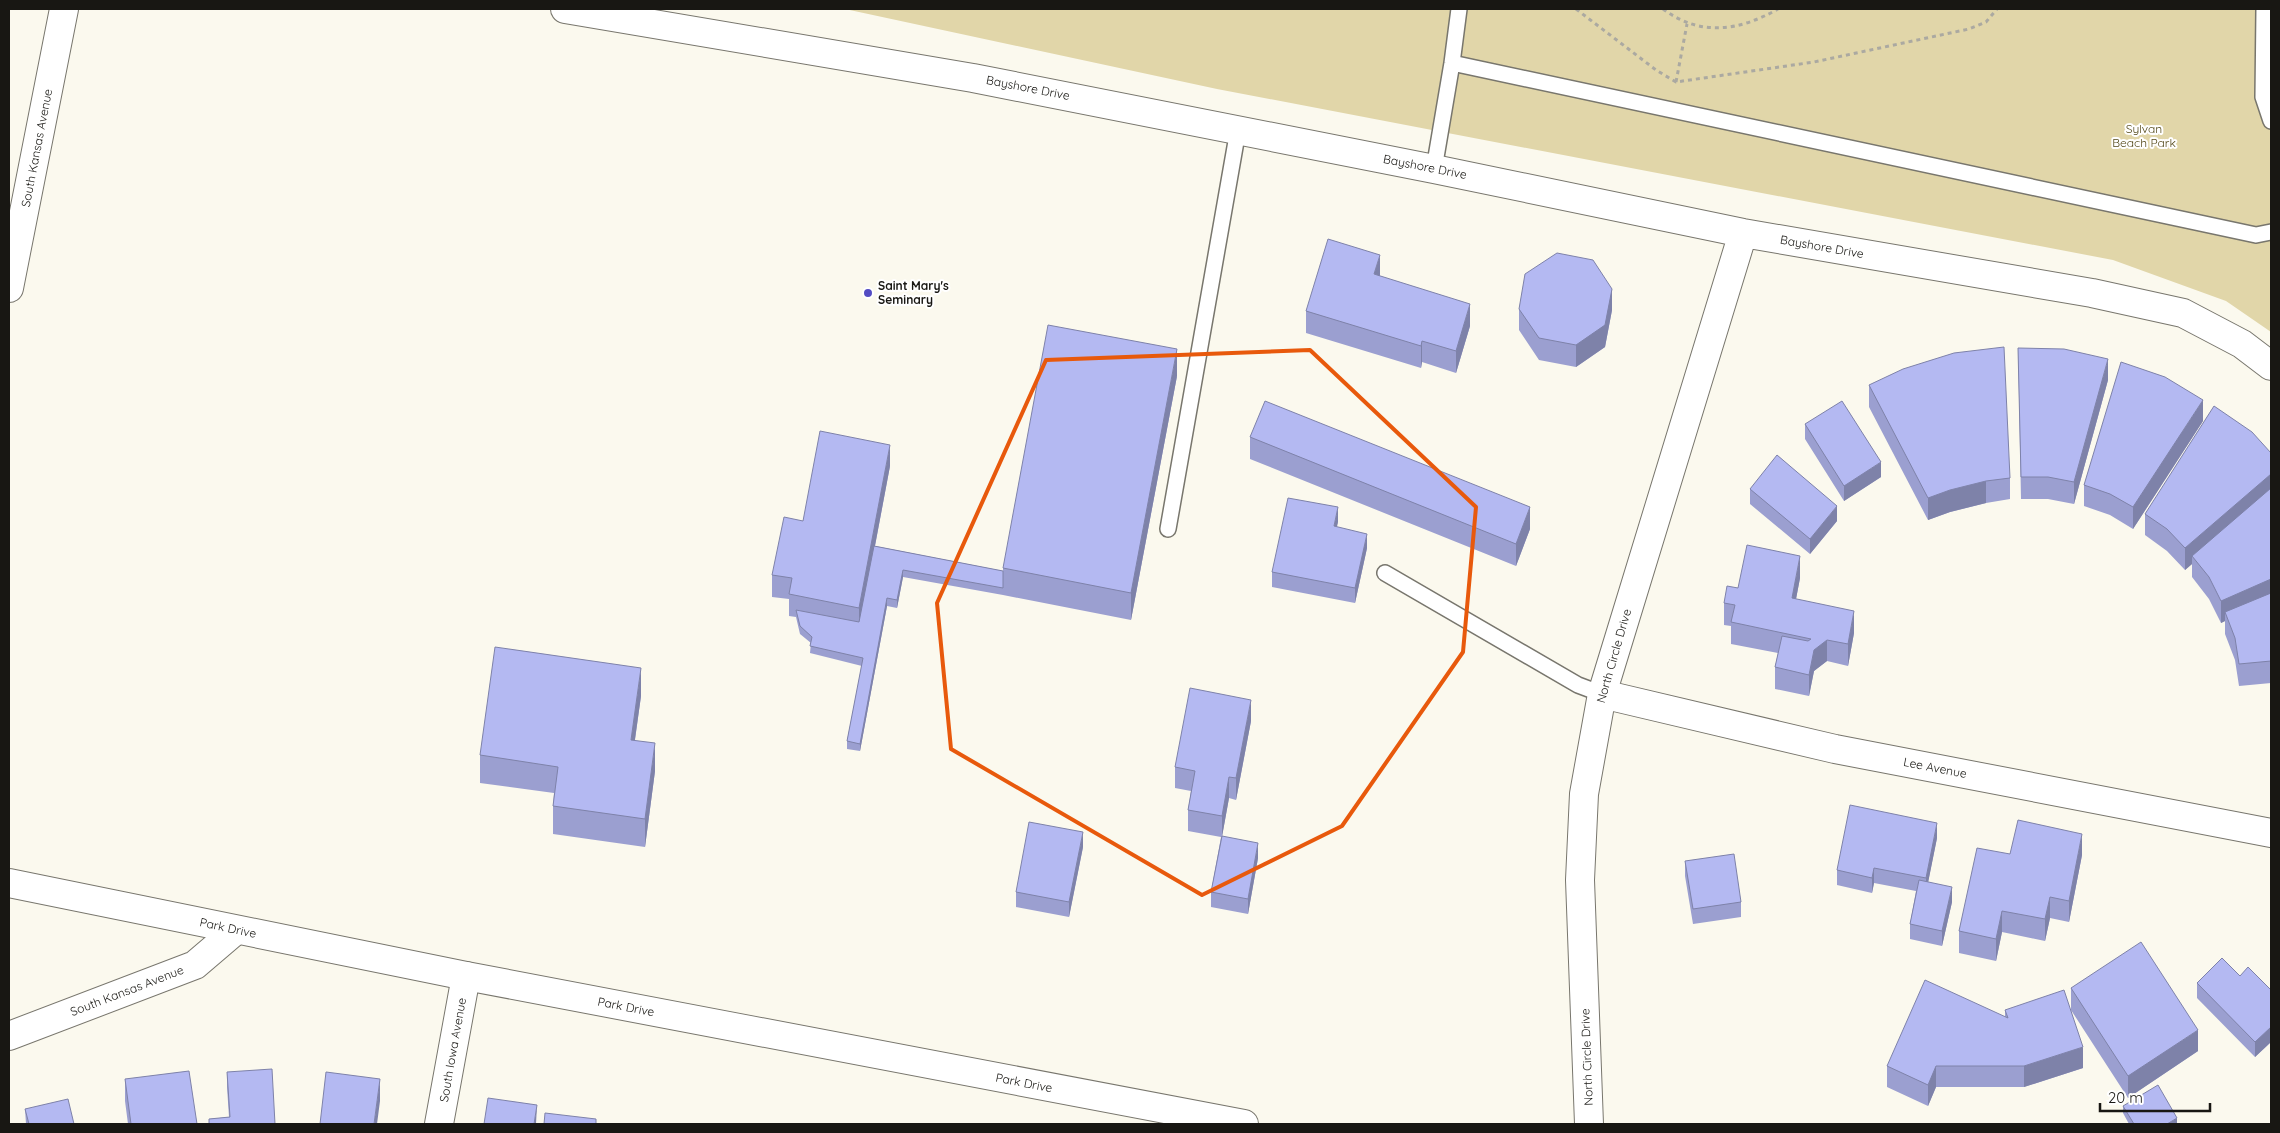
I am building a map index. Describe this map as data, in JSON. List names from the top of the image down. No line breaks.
{"streets":{"street":["Bayshore Drive","South Kansas Avenue","North Circle Drive","Lee Avenue","Park Drive","South Iowa Avenue"]},"crossings":[["Bayshore Drive","North Circle Drive"],["South Kansas Avenue","Park Drive"],["North Circle Drive","Lee Avenue"],["Park Drive","South Iowa Avenue"]],"parks":["Sylvan Beach Park"],"places":["Saint Mary's Seminary"],"scale_bar":"20 m"}
